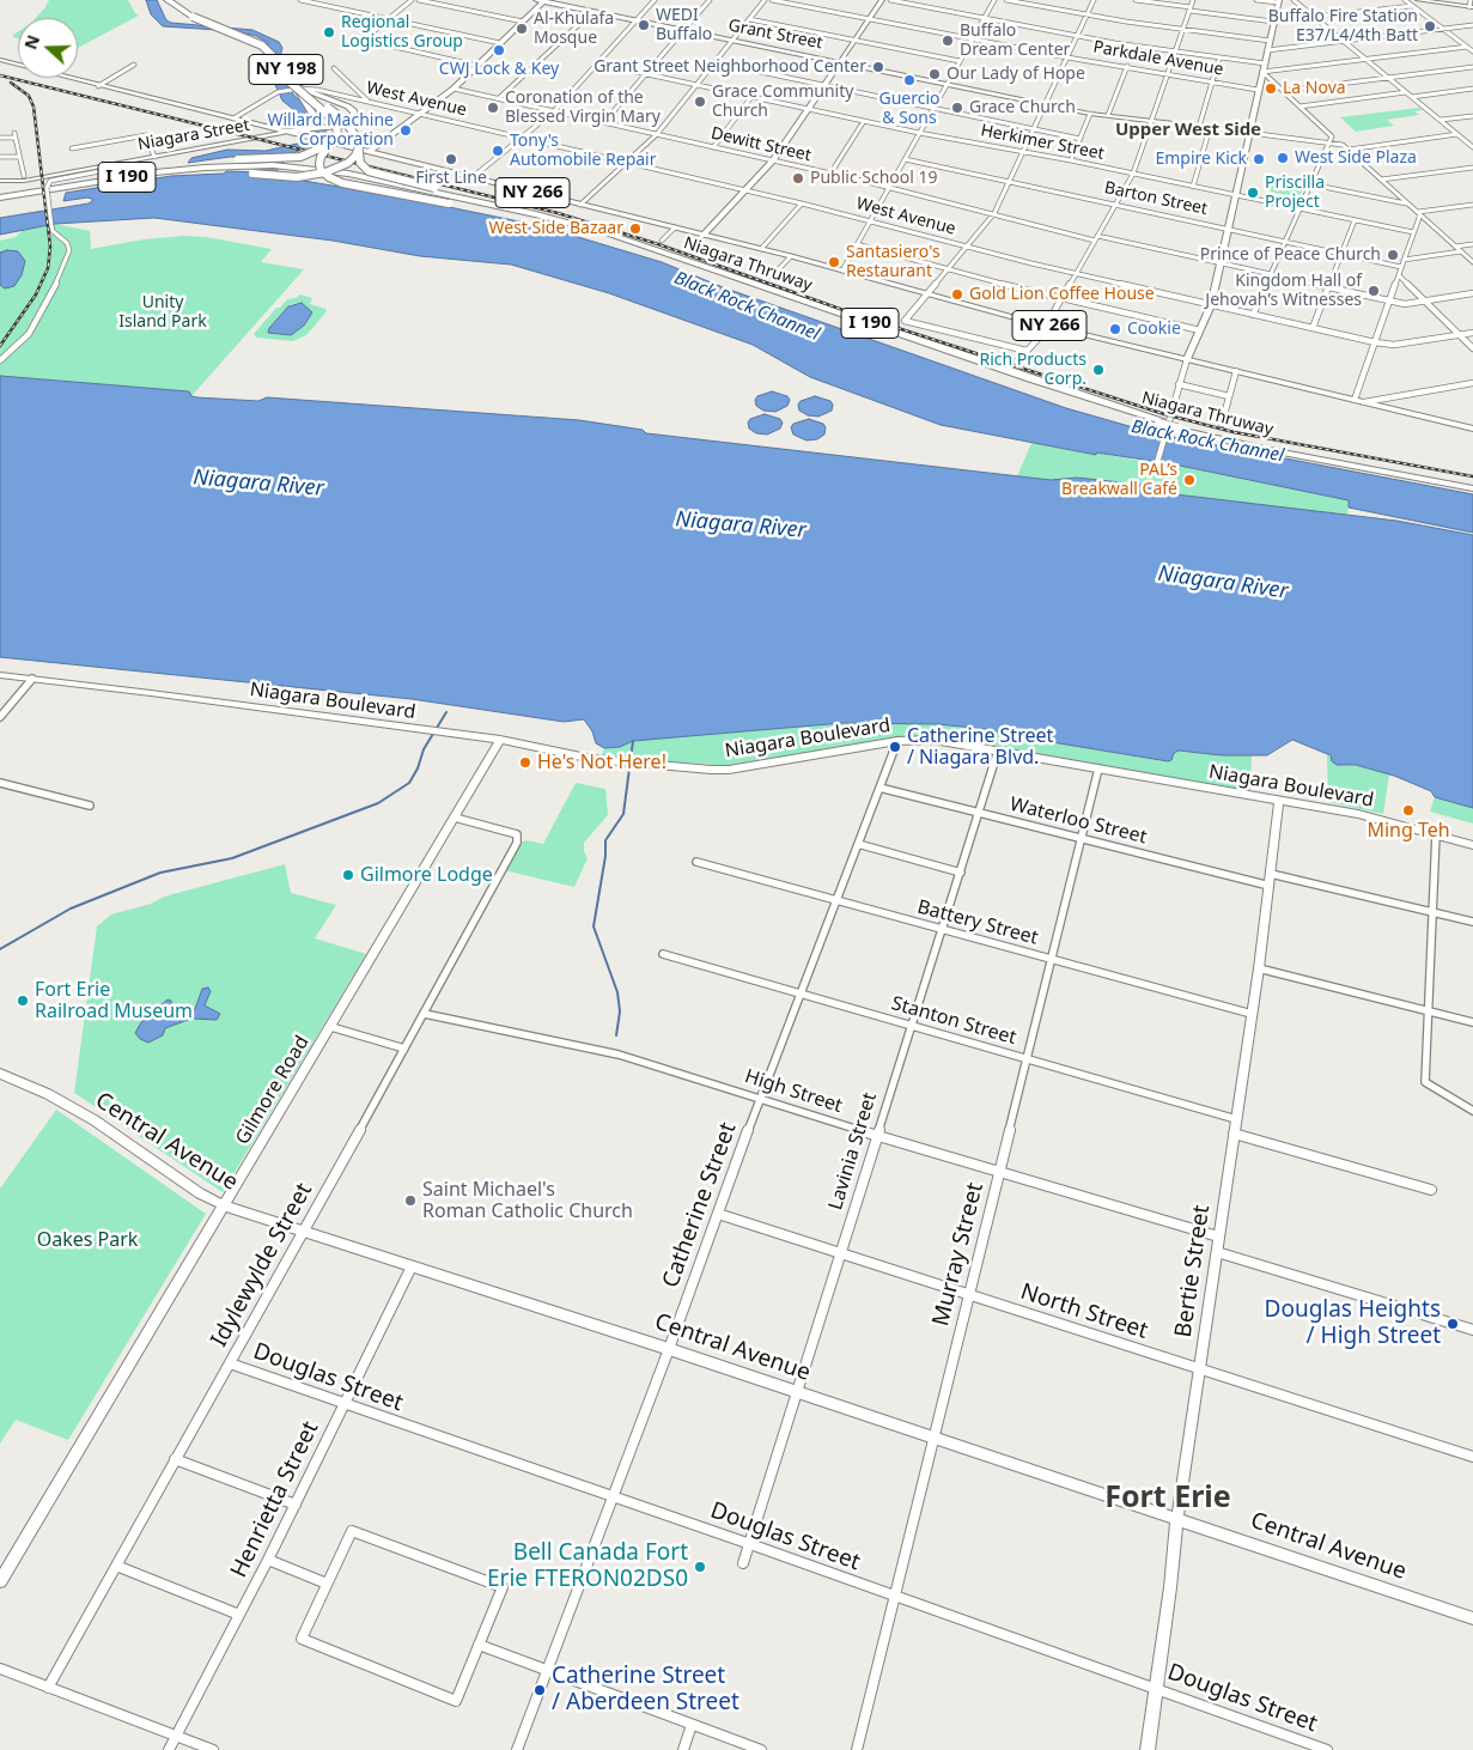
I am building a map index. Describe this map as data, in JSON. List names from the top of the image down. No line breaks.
{"streets":{"highway":["NY 198","I 190","Niagara Thruway"],"main road":["NY 266"],"street":["Grant Street","Parkdale Avenue","West Avenue","Niagara Street","Herkimer Street","Dewitt Street","Barton Street","Niagara Boulevard","Waterloo Street","Battery Street","Stanton Street","Gilmore Road","High Street","Central Avenue","Lavinia Street","Catherine Street","Murray Street","Idylewylde Street","Bertie Street","North Street","Douglas Street","Henrietta Street"]},"crossings":[["NY 198","West Avenue"],["Niagara Boulevard","Gilmore Road"],["Niagara Boulevard","Lavinia Street"],["Niagara Boulevard","Catherine Street"],["Niagara Boulevard","Murray Street"],["Niagara Boulevard","Bertie Street"],["Waterloo Street","Lavinia Street"],["Waterloo Street","Catherine Street"],["Waterloo Street","Murray Street"],["Waterloo Street","Bertie Street"],["Battery Street","Lavinia Street"],["Battery Street","Catherine Street"],["Battery Street","Murray Street"],["Battery Street","Bertie Street"],["Stanton Street","Lavinia Street"],["Stanton Street","Catherine Street"],["Stanton Street","Murray Street"],["Stanton Street","Bertie Street"],["Gilmore Road","Central Avenue"],["Gilmore Road","Idylewylde Street"],["High Street","Lavinia Street"],["High Street","Catherine Street"],["High Street","Murray Street"],["High Street","Idylewylde Street"],["High Street","Bertie Street"],["Central Avenue","Lavinia Street"],["Central Avenue","Catherine Street"],["Central Avenue","Murray Street"],["Central Avenue","Idylewylde Street"],["Central Avenue","Bertie Street"],["Central Avenue","Henrietta Street"],["Lavinia Street","North Street"],["Lavinia Street","Douglas Street"],["Catherine Street","North Street"],["Catherine Street","Douglas Street"],["Murray Street","North Street"],["Murray Street","Douglas Street"],["Idylewylde Street","Douglas Street"],["Bertie Street","North Street"],["Bertie Street","Douglas Street"],["Douglas Street","Henrietta Street"]],"districts":["Upper West Side","Fort Erie"],"water":["Black Rock Channel","Niagara River"],"parks":["Unity Island Park","Oakes Park"],"places":["WEDI Buffalo","Buffalo Fire Station E37/L4/4th Batt","Al-Khulafa Mosque","Regional Logistics Group","Buffalo Dream Center","CWJ Lock & Key","Grant Street Neighborhood Center","Our Lady of Hope","Guercio & Sons","La Nova","Grace Community Church","Coronation of the Blessed Virgin Mary","Grace Church","Willard Machine Corporation","Tony's Automobile Repair","West Side Plaza","First Line","Empire Kick","Public School 19","Priscilla Project","West Side Bazaar","Prince of Peace Church","Santasiero's Restaurant","Kingdom Hall of Jehovah’s Witnesses","Gold Lion Coffee House","Cookie","Rich Products Corp.","PAL’s Breakwall Café","Catherine Street / Niagara Blvd.","He's Not Here!","Ming Teh","Gilmore Lodge","Fort Erie Railroad Museum","Saint Michael's Roman Catholic Church","Douglas Heights / High Street","Bell Canada Fort Erie FTERON02DS0","Catherine Street / Aberdeen Street"],"north":"left"}
